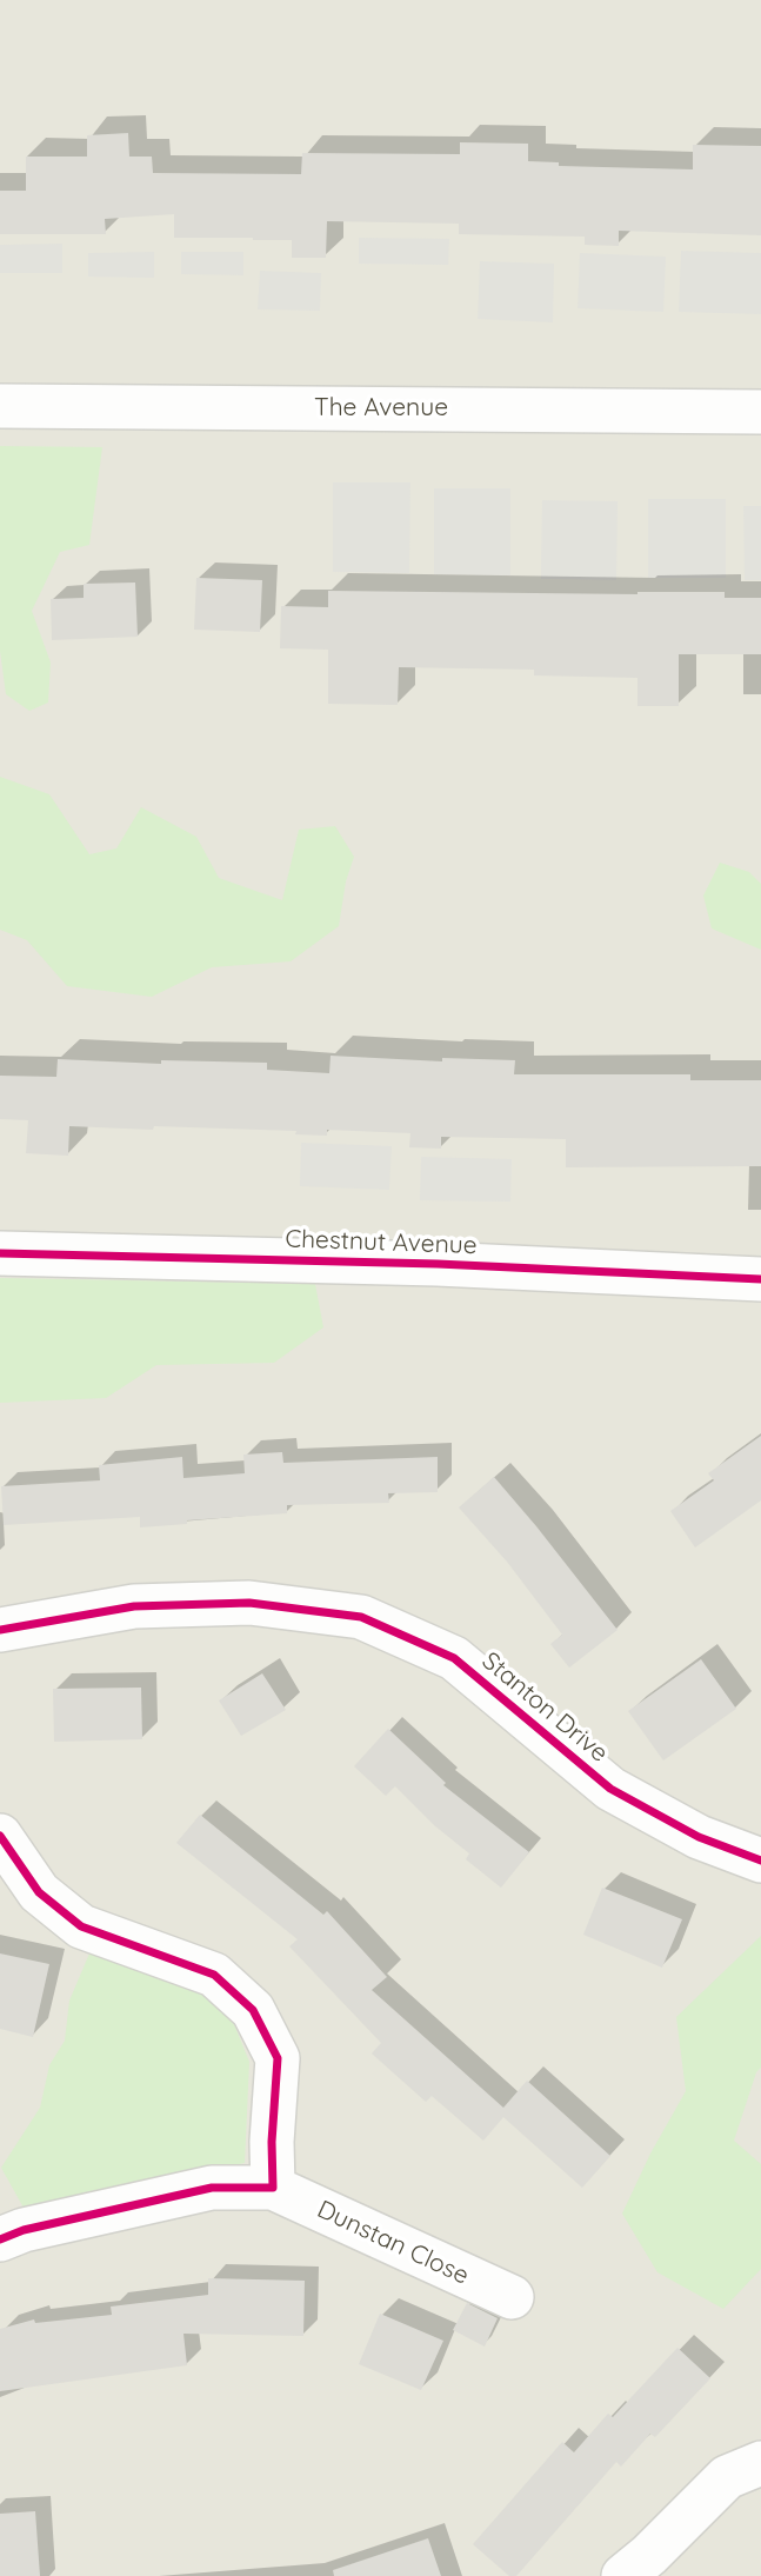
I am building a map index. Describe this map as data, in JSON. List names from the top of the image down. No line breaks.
{"streets":{"street":["The Avenue","Chestnut Avenue","Stanton Drive","Dunstan Close"]}}
